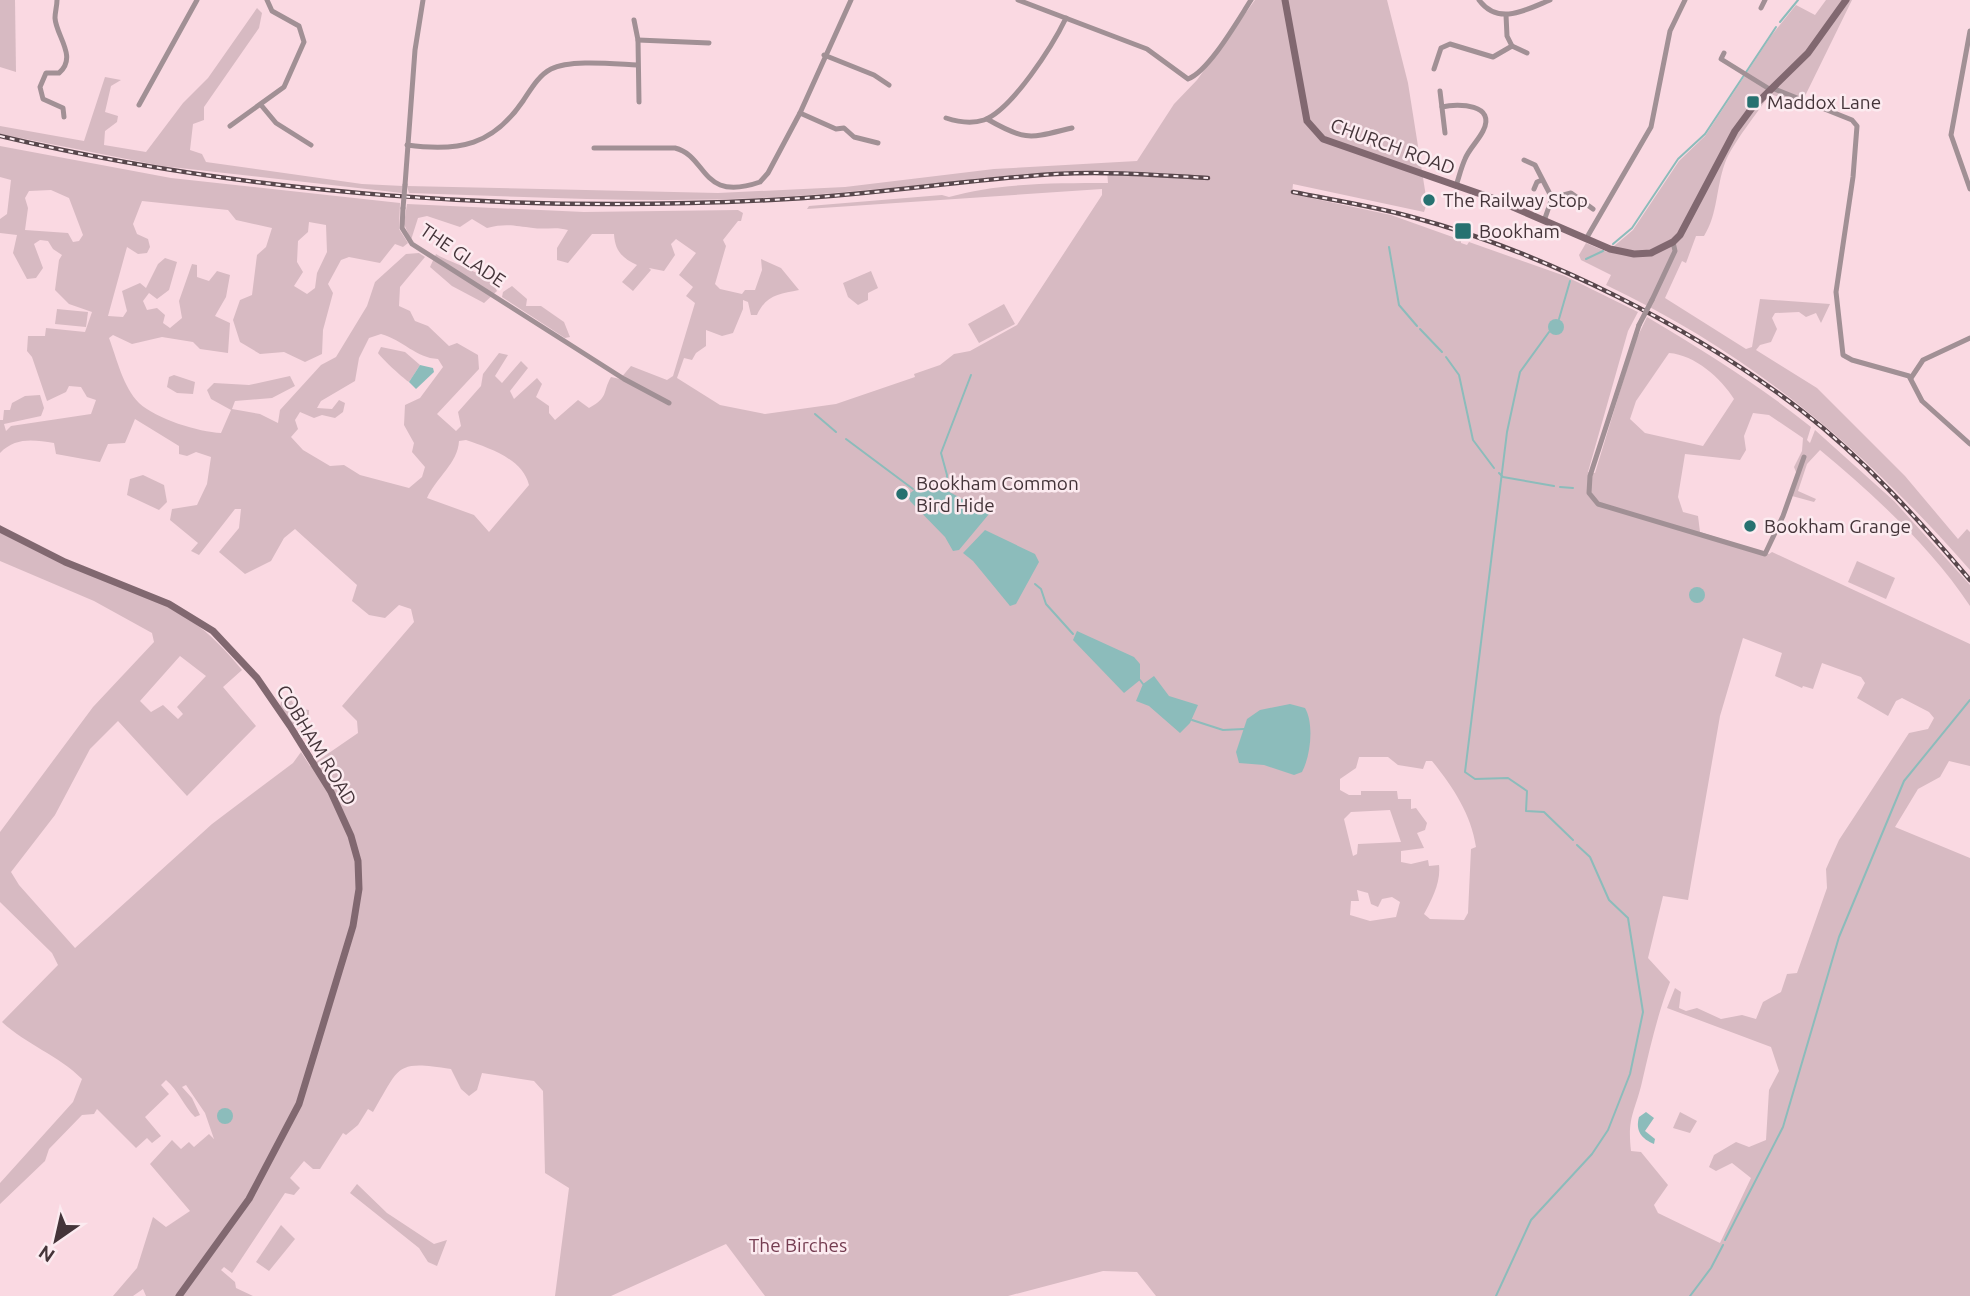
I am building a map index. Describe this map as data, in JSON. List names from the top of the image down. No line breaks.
{"streets":{"street":["CHURCH ROAD","THE GLADE","COBHAM ROAD"]},"parks":["The Birches"],"places":{"transit":["Maddox Lane","Bookham"],"other":["The Railway Stop","Bookham Common Bird Hide","Bookham Grange"]},"north":"bottom left"}
